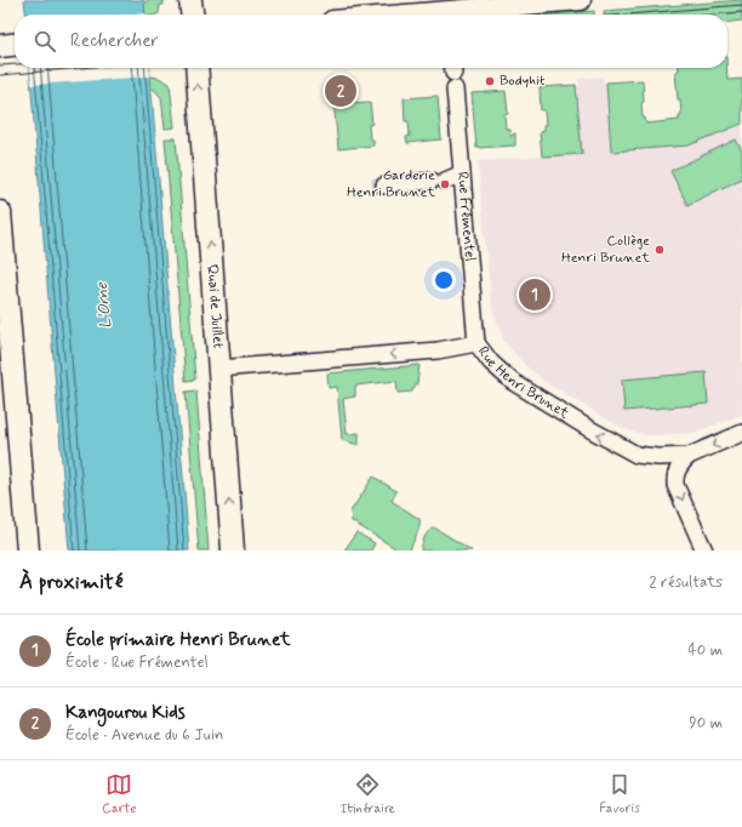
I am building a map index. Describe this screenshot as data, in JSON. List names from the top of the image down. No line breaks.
{"streets":{"main road":["Quai de Juillet"],"street":["Rue Frémentel","Rue Henri Brunet"]},"crossings":[["Rue Frémentel","Rue Henri Brunet"],["Quai de Juillet","Rue Henri Brunet"]],"one_way":["Quai de Juillet","Rue Henri Brunet"],"water":["L'Orne"],"places":["Bodyhit","Garderie Henri Brunet","Collège Henri Brunet"],"page":{"search":"Rechercher","pins":["2","1"],"heading":["À proximité","2 résultats"],"list":[{"mark":"1","name":"École primaire Henri Brunet","note":"École · Rue Frémentel","value":"40 m"},{"mark":"2","name":"Kangourou Kids","note":"École · Avenue du 6 Juin","value":"90 m"}],"nav":["Carte","Itinéraire","Favoris"]}}
